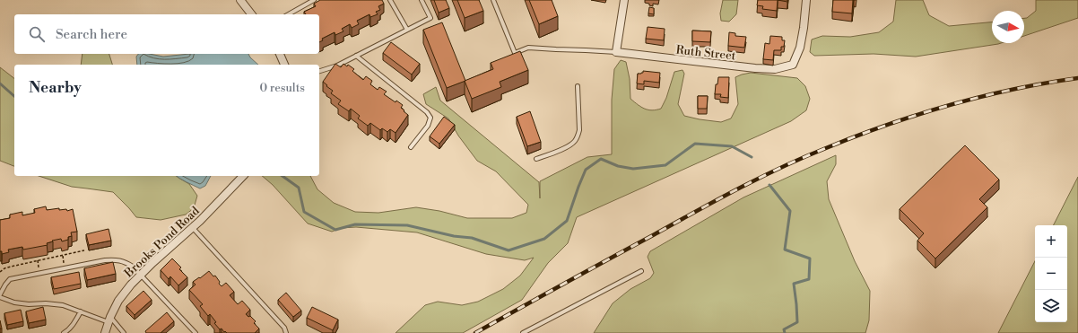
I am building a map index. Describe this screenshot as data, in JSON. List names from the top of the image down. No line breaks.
{"streets":{"street":["Ruth Street","Brooks Pond Road"]},"north":"right","page":{"search":"Search here","heading":["Nearby","0 results"],"map_buttons":["+","−"]}}
